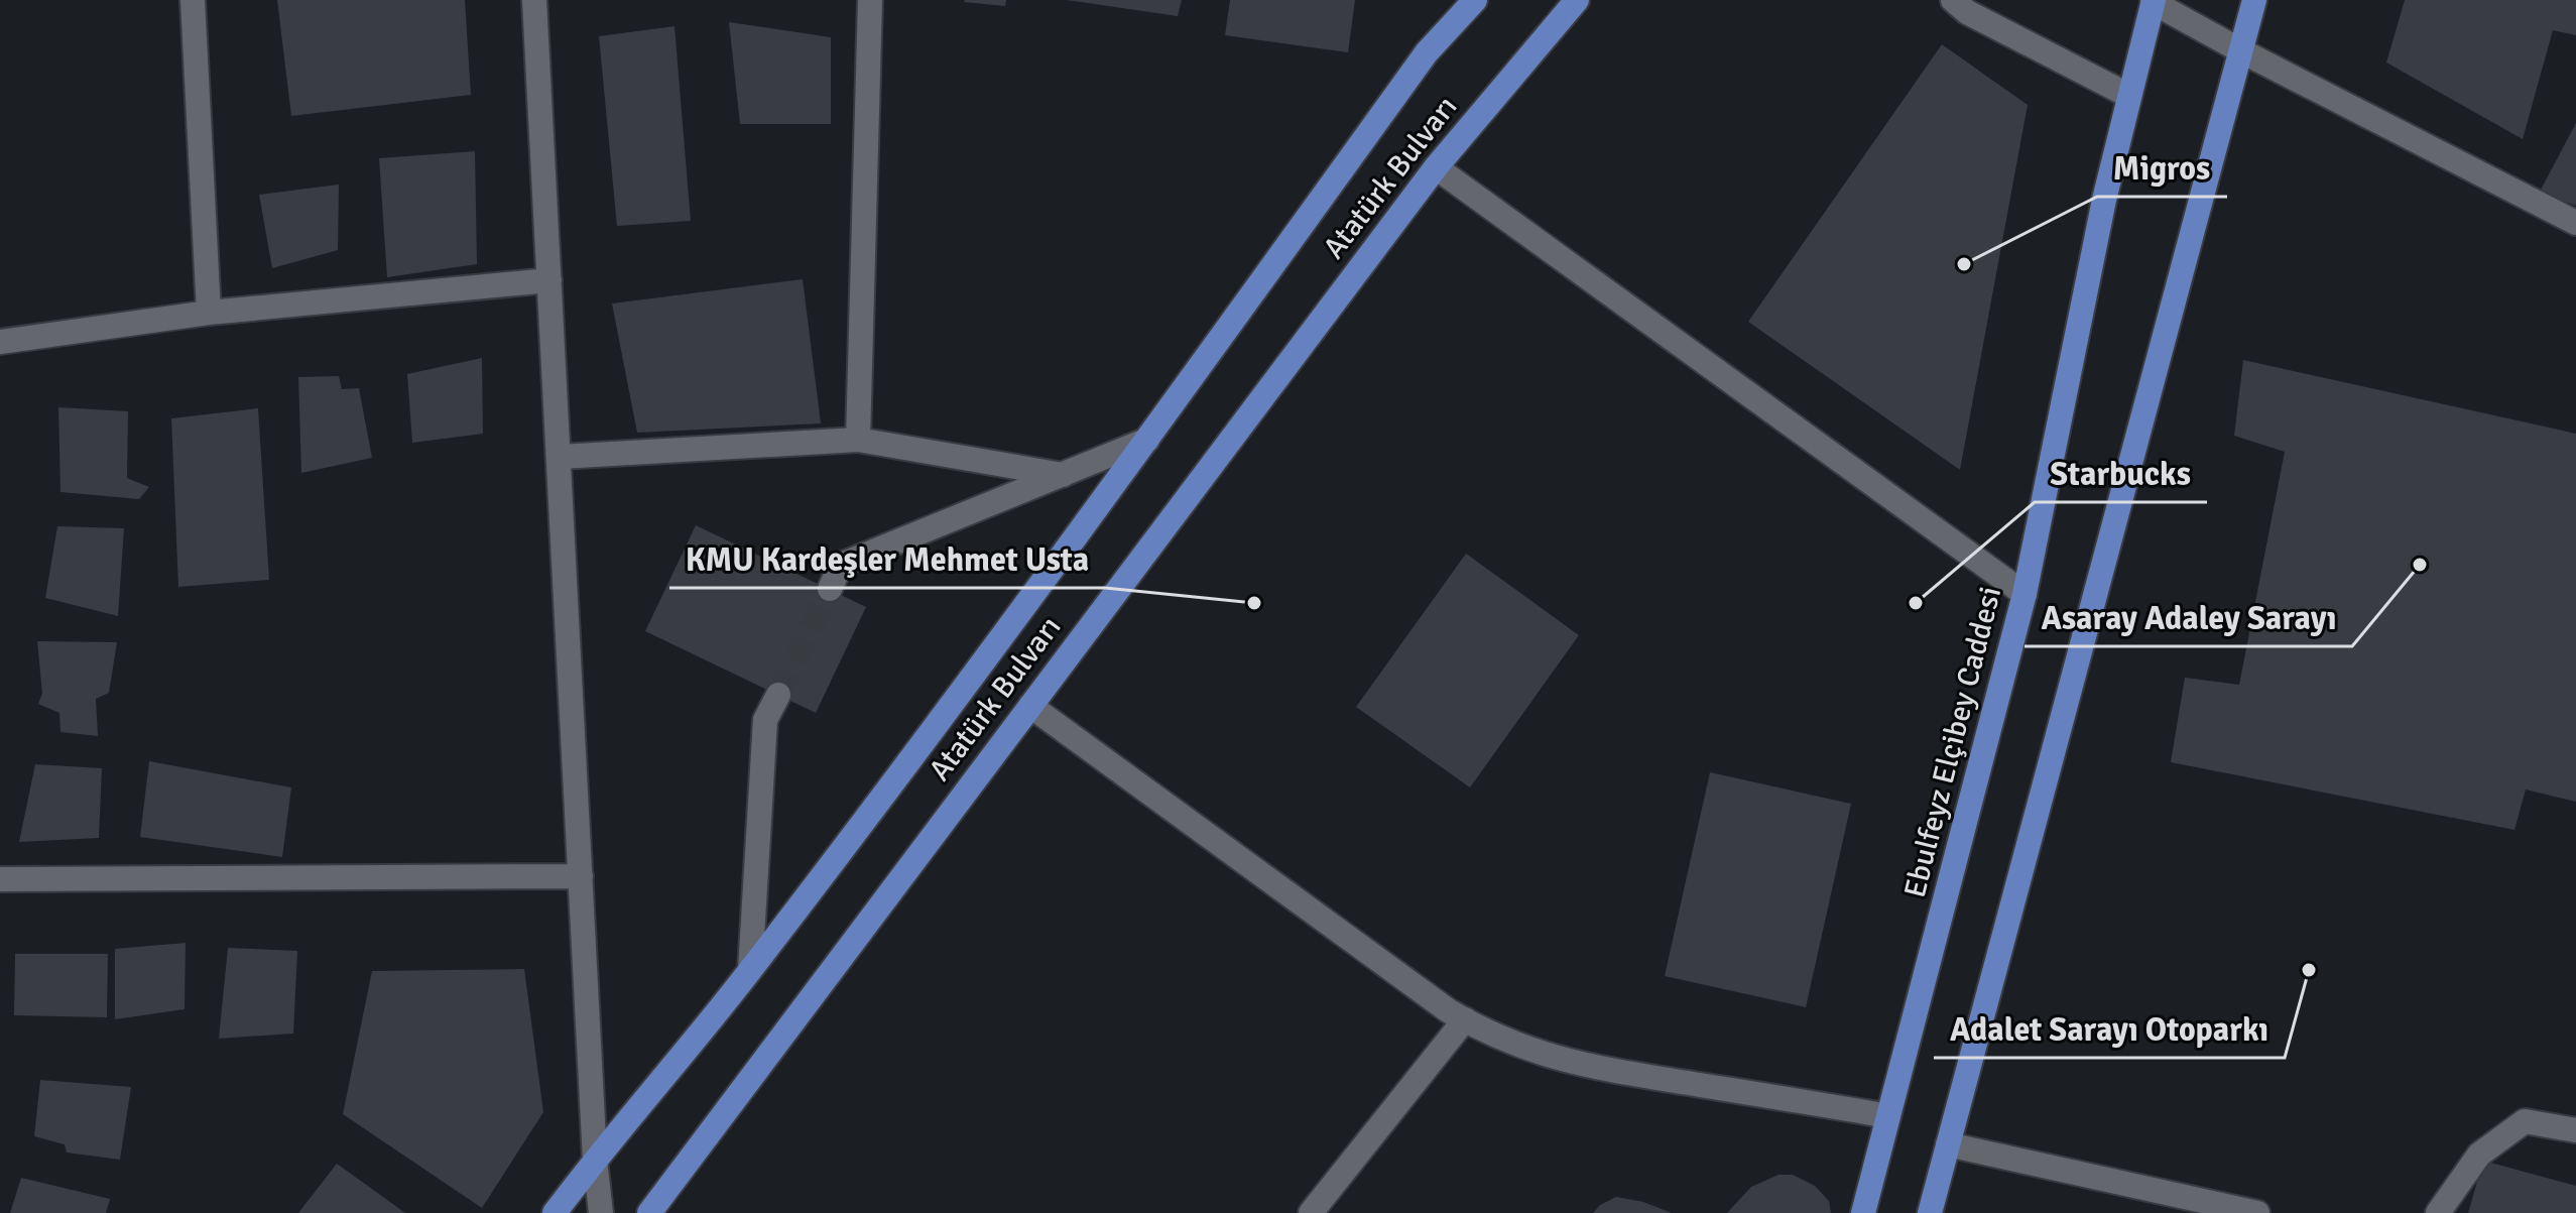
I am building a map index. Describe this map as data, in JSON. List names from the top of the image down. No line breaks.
{"streets":{"main road":["Atatürk Bulvarı","Ebulfeyz Elçibey Caddesi"]},"places":["Migros","Asaray Adaley Sarayı","KMU Kardeşler Mehmet Usta","Starbucks","Adalet Sarayı Otoparkı"]}
